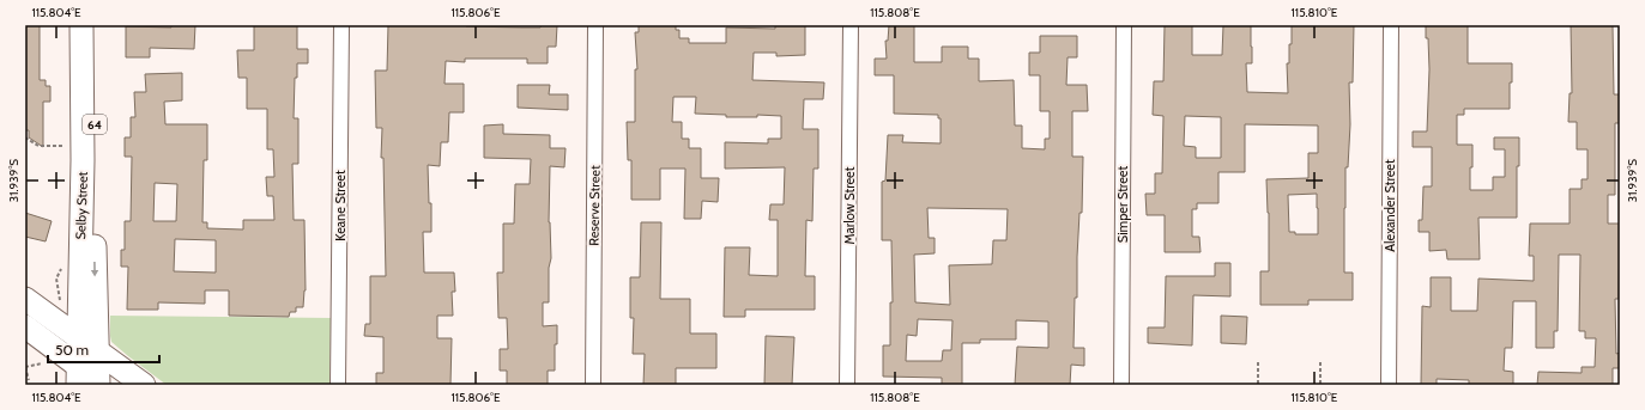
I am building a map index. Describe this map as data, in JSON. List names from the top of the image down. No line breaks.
{"streets":{"main road":["64","Selby Street"],"street":["Simper Street","Keane Street","Reserve Street","Marlow Street","Alexander Street"]},"scale_bar":"50 m","coordinates":["115.804°E","115.806°E","115.808°E","115.810°E","31.939°S"]}
